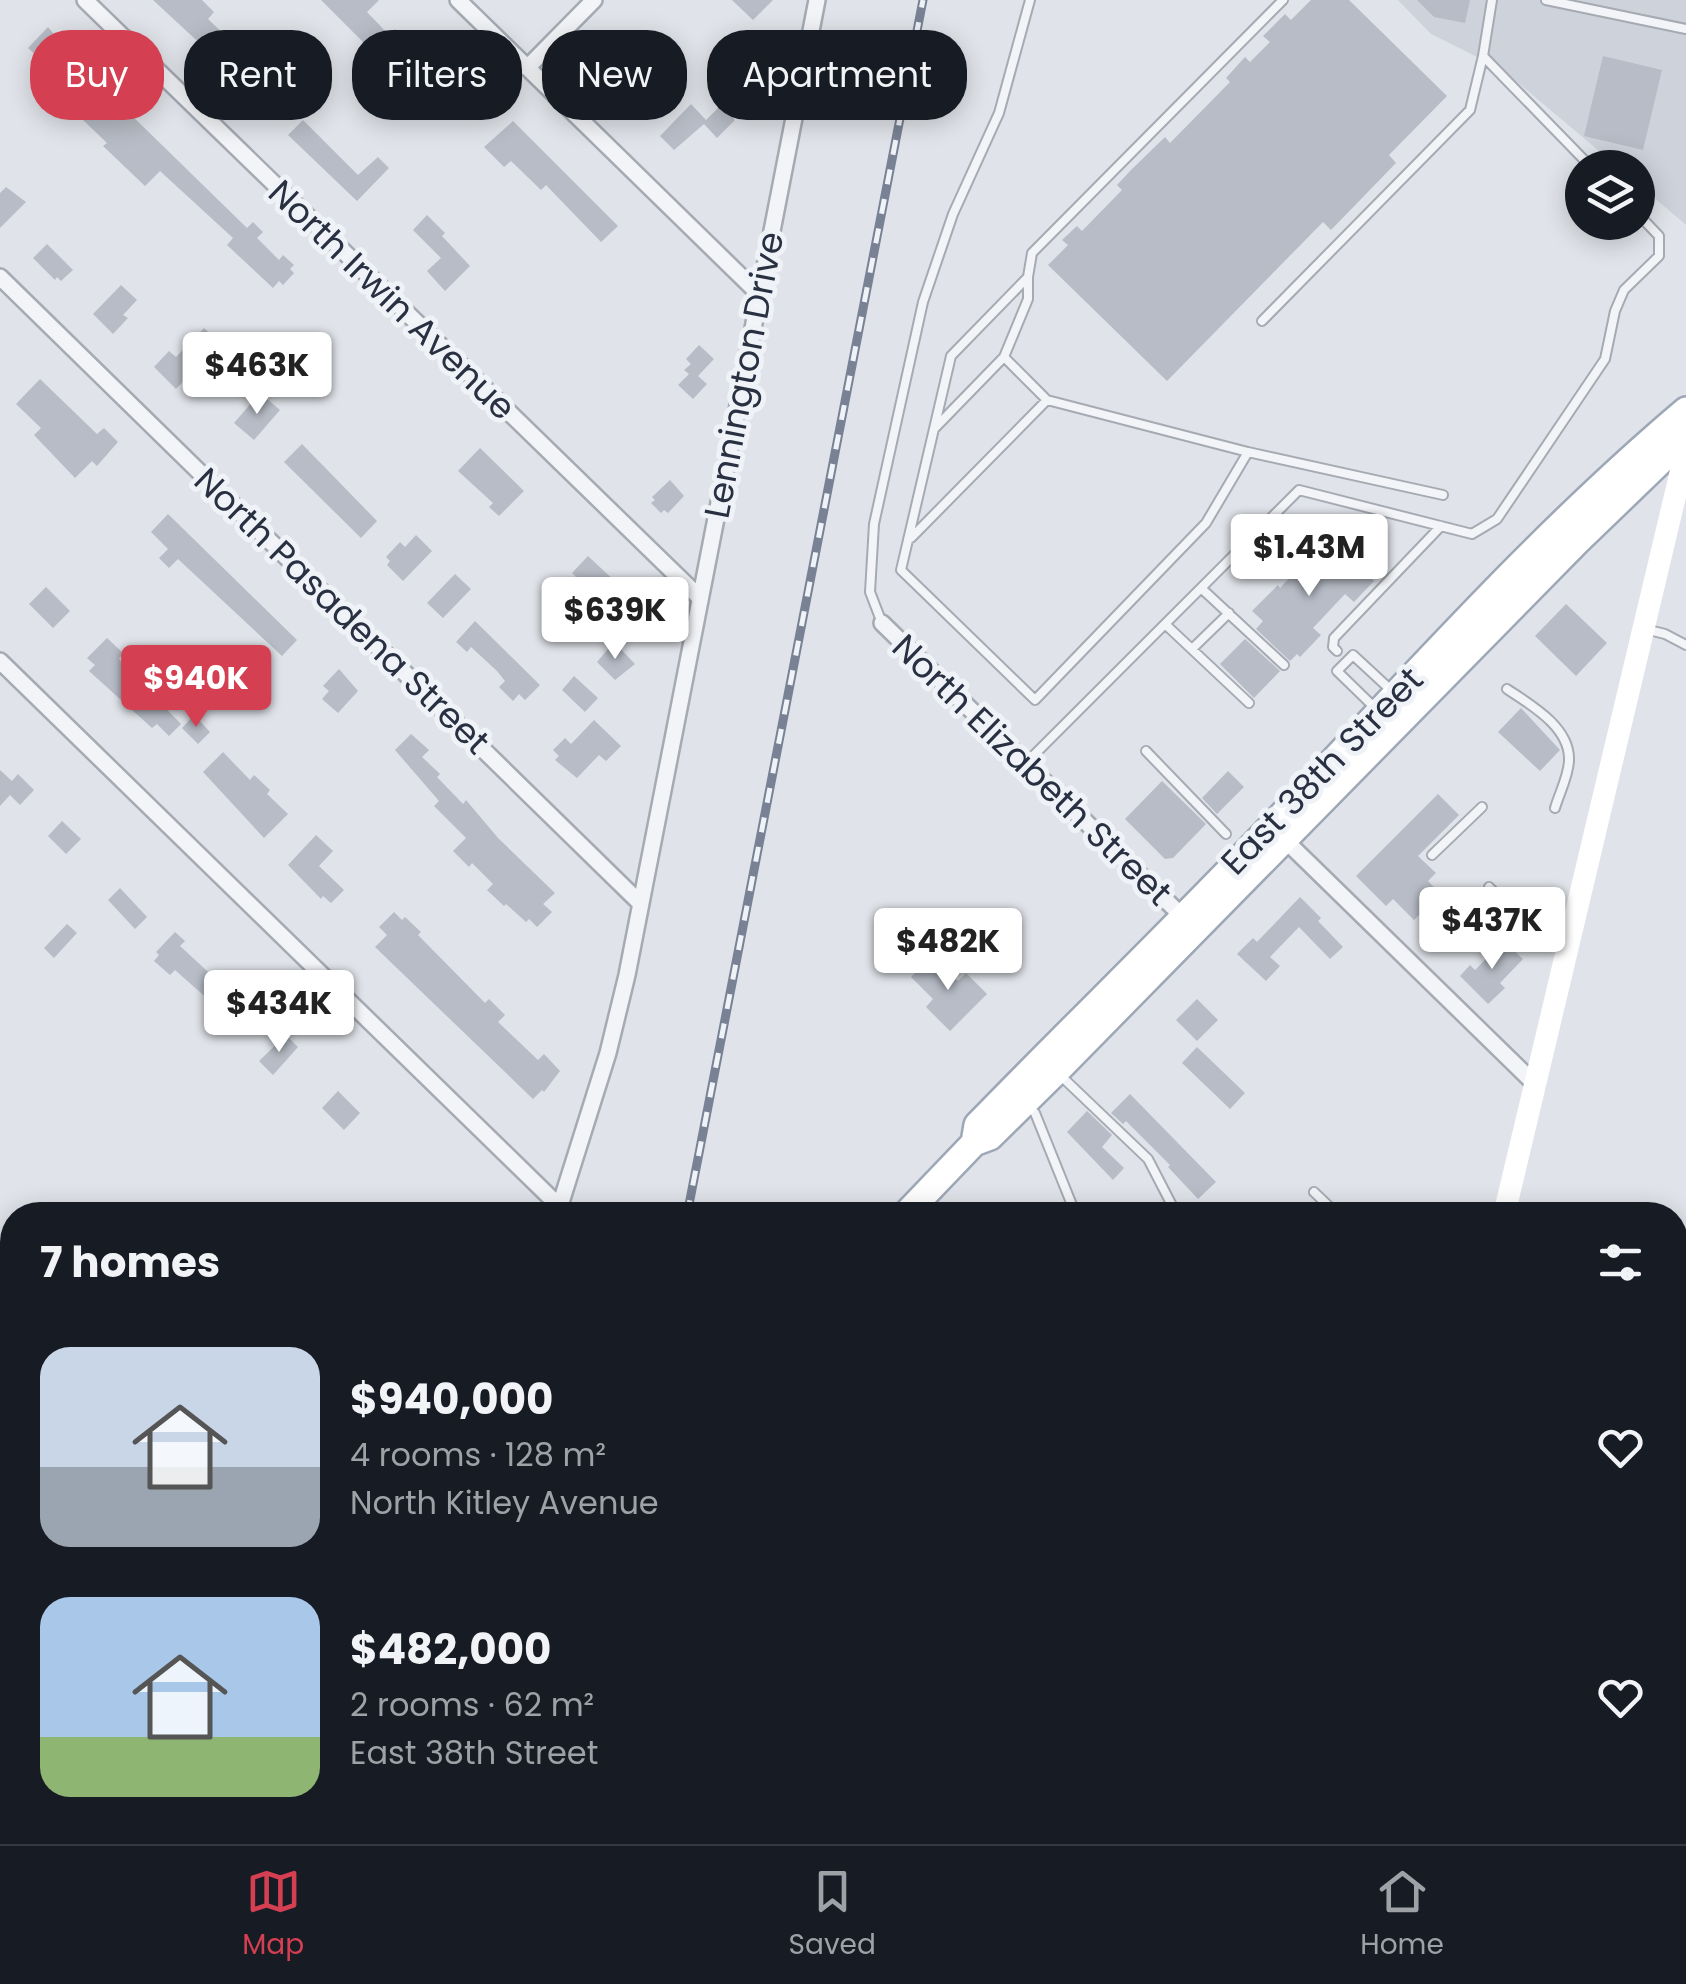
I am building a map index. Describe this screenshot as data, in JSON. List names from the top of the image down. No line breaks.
{"streets":{"main road":["East 38th Street"],"street":["North Irwin Avenue","Lennington Drive","North Pasadena Street","North Elizabeth Street"]},"crossings":[["North Irwin Avenue","Lennington Drive"],["Lennington Drive","North Pasadena Street"],["North Elizabeth Street","East 38th Street"]],"page":{"chip":["Buy","Rent","Filters","New","Apartment"],"price":["$463K","$1.43M","$639K","$940K","$437K","$482K","$434K"],"heading":"7 homes","list":[{"name":"$940,000","note":"4 rooms · 128 m² · North Kitley Avenue"},{"name":"$482,000","note":"2 rooms · 62 m² · East 38th Street"}],"tabs":["Map","Saved","Home"]}}
